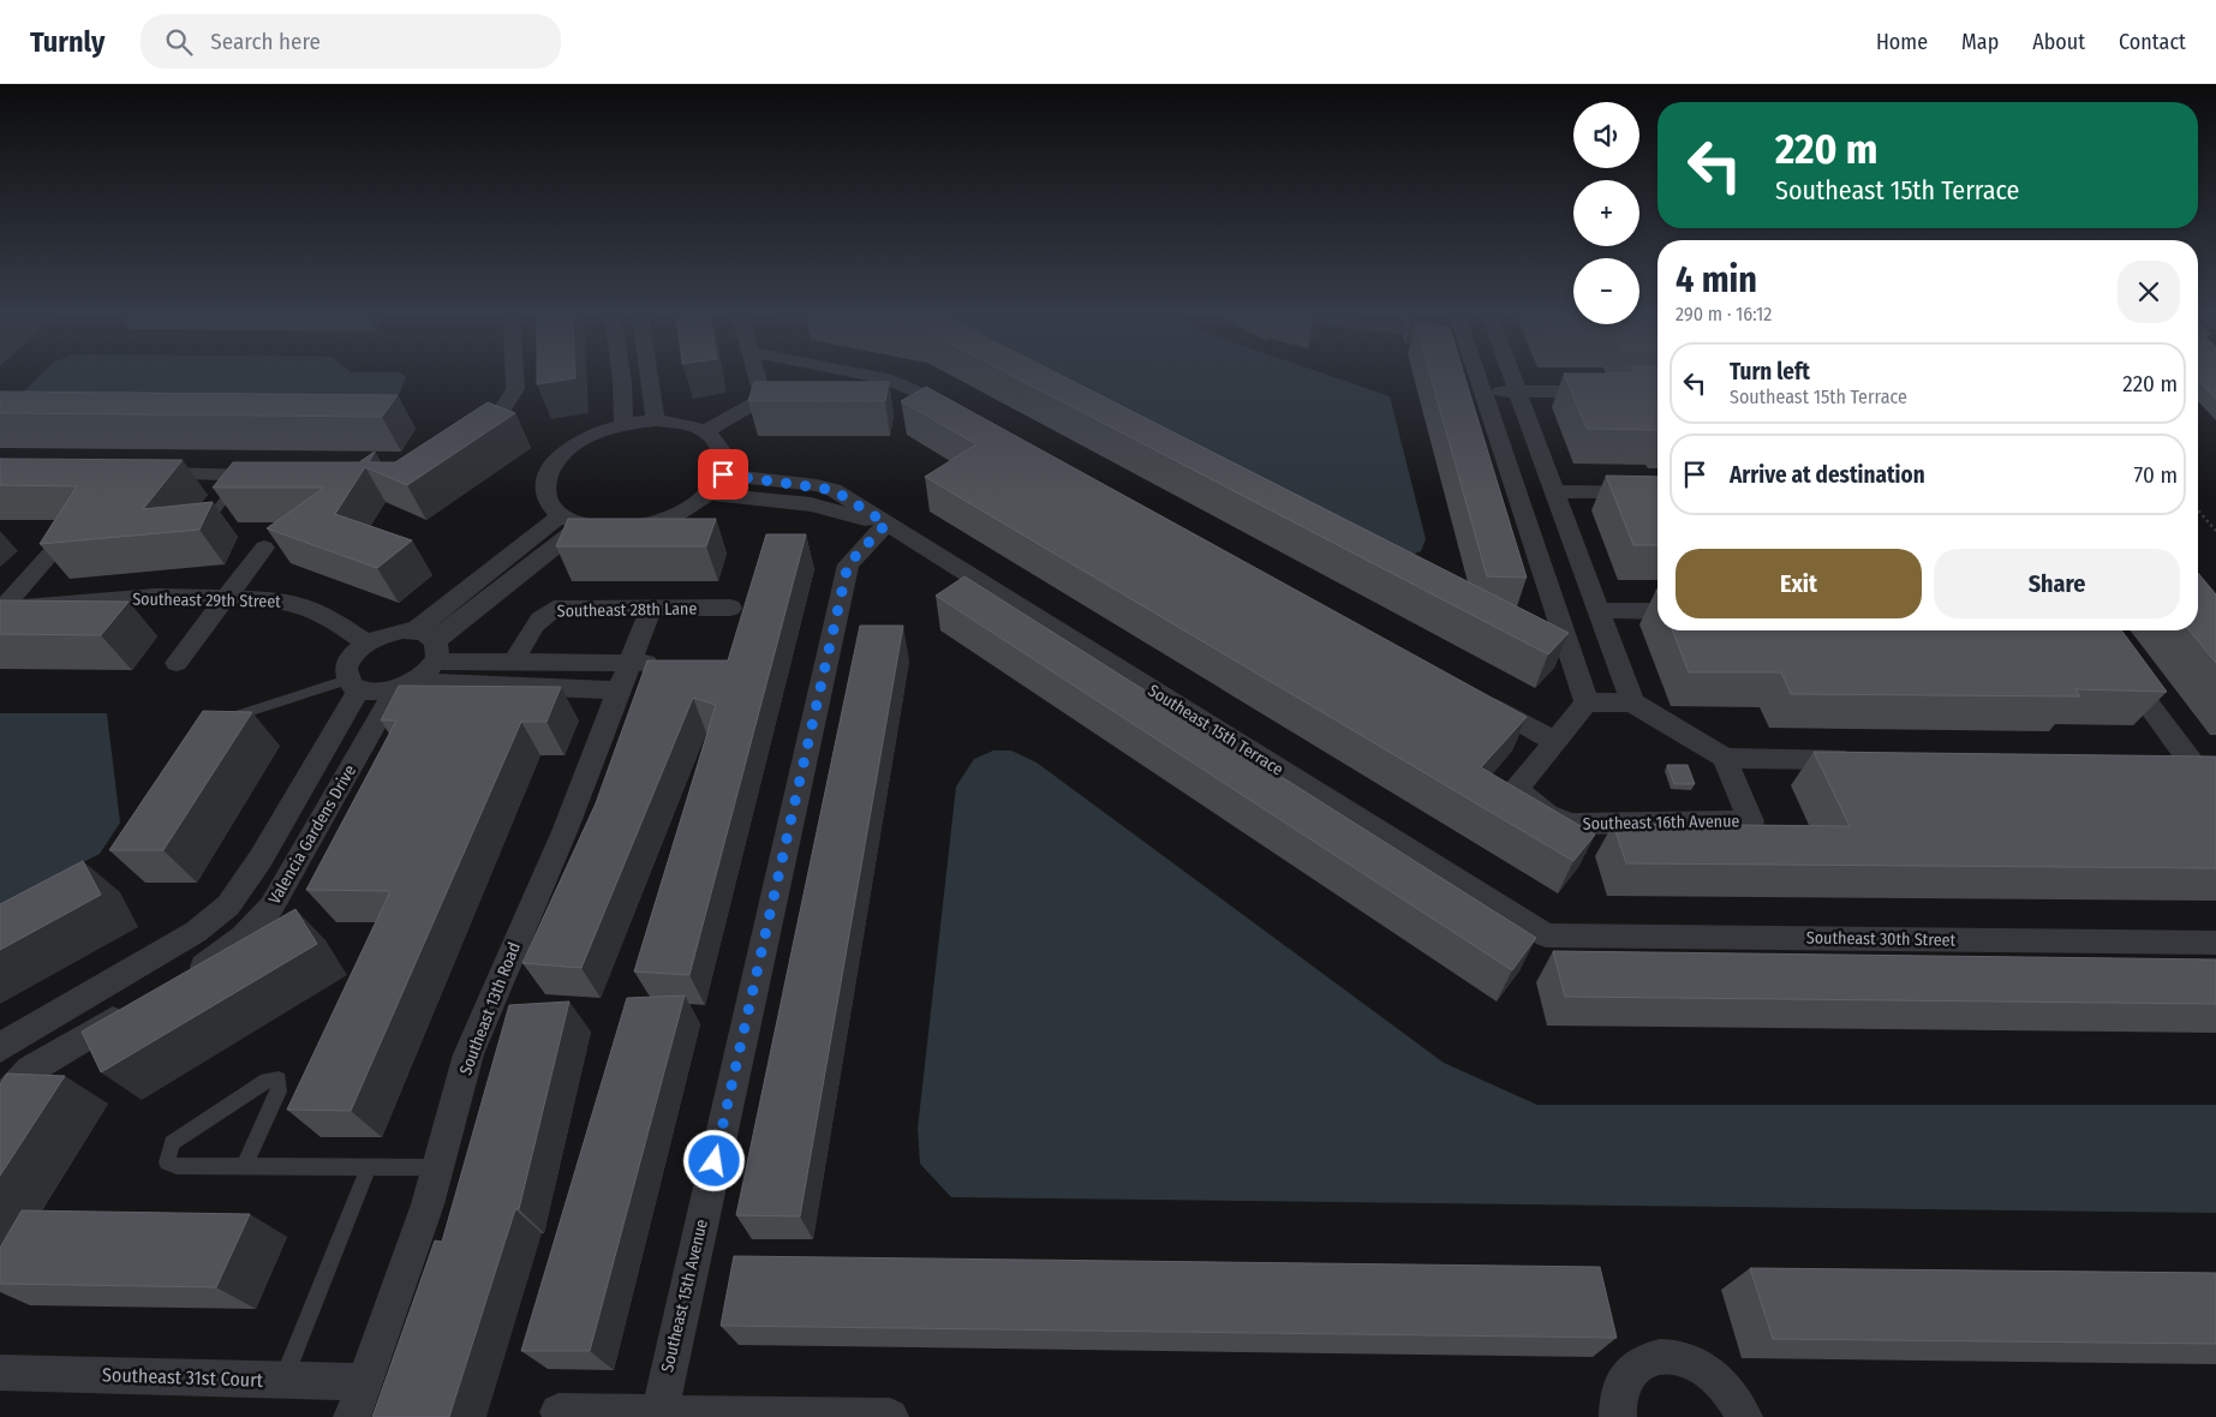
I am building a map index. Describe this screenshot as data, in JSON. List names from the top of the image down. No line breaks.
{"streets":{"street":["Southeast 29th Street","Southeast 28th Lane","Southeast 15th Terrace","Southeast 16th Avenue","Valencia Gardens Drive","Southeast 30th Street","Southeast 13th Road","Southeast 15th Avenue","Southeast 31st Court"]},"crossings":[["Southeast 29th Street","Valencia Gardens Drive"],["Southeast 28th Lane","Southeast 13th Road"],["Southeast 15th Terrace","Southeast 30th Street"],["Southeast 15th Terrace","Southeast 15th Avenue"],["Southeast 13th Road","Southeast 31st Court"]],"page":{"header":"Turnly","search":"Search here","nav":["Home","Map","About","Contact"],"map_buttons":["+","−"],"turn":["220 m","Southeast 15th Terrace"],"heading":["4 min","290 m · 16:12"],"list":[{"name":"Turn left","note":"Southeast 15th Terrace","value":"220 m"},{"name":"Arrive at destination","value":"70 m"}],"buttons":["Exit","Share"]}}
